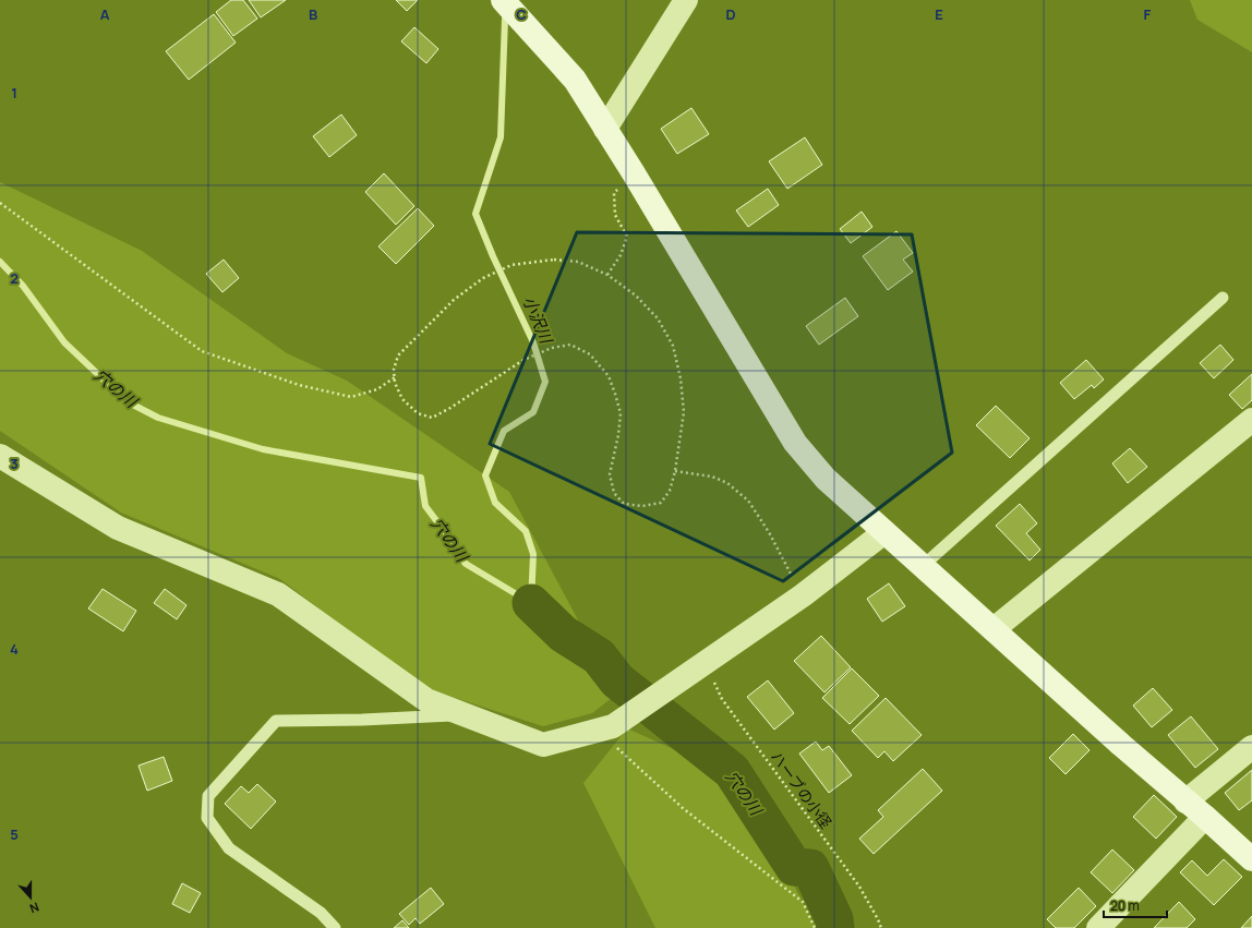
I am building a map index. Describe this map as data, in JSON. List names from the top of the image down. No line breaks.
{"streets":{"path":["ハーブの小径"]},"water":["小沢川","穴の川"],"scale_bar":"20 m","north":"bottom","grid":{"columns":["A","B","C","D","E","F"],"rows":["1","2","3","4","5"]}}
